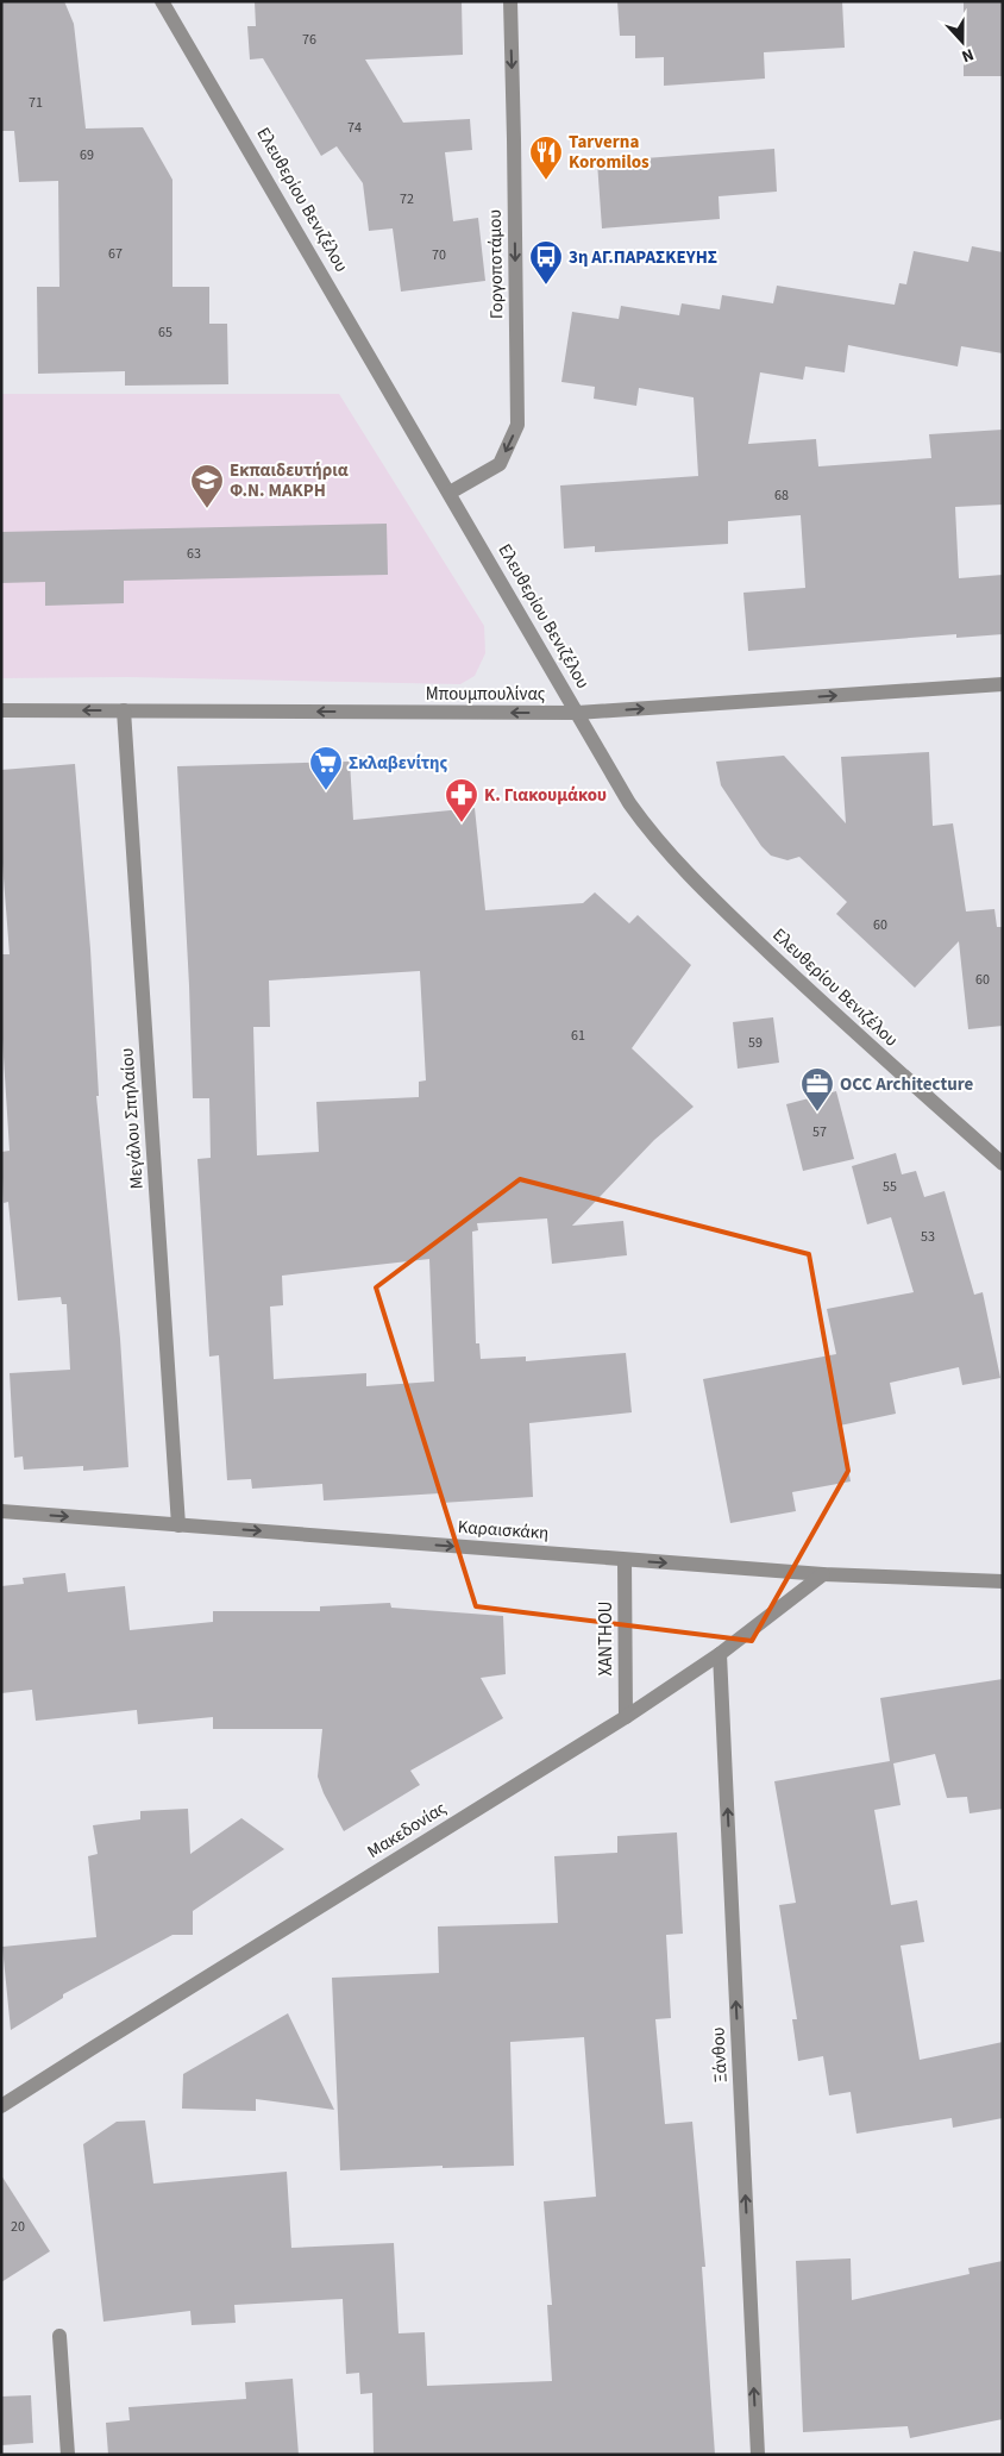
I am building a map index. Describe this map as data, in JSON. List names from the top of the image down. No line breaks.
{"streets":{"street":["Ελευθερίου Βενιζέλου","Γοργοποτάμου","Μπουμπουλίνας","Μεγάλου Σπηλαίου","Καραισκάκη","XANTHOU","Μακεδονίας","Ξάνθου"]},"crossings":[["Ελευθερίου Βενιζέλου","Γοργοποτάμου"],["Ελευθερίου Βενιζέλου","Μπουμπουλίνας"],["Μπουμπουλίνας","Μεγάλου Σπηλαίου"],["Μεγάλου Σπηλαίου","Καραισκάκη"],["Καραισκάκη","XANTHOU"],["Καραισκάκη","Μακεδονίας"],["XANTHOU","Μακεδονίας"],["Μακεδονίας","Ξάνθου"]],"one_way":["Γοργοποτάμου","Καραισκάκη","Ξάνθου"],"places":{"restaurant":["Tarverna Koromilos"],"bus stop":["3η ΑΓ.ΠΑΡΑΣΚΕΥΗΣ"],"school or university":["Εκπαιδευτήρια Φ.Ν. ΜΑΚΡΗ"],"supermarket":["Σκλαβενίτης"],"pharmacy":["Κ. Γιακουμάκου"],"office":["OCC Architecture"]},"house_numbers":["76","71","74","69","72","67","70","65","68","63","60","60","61","59","57","55","53","20"],"north":"bottom"}
